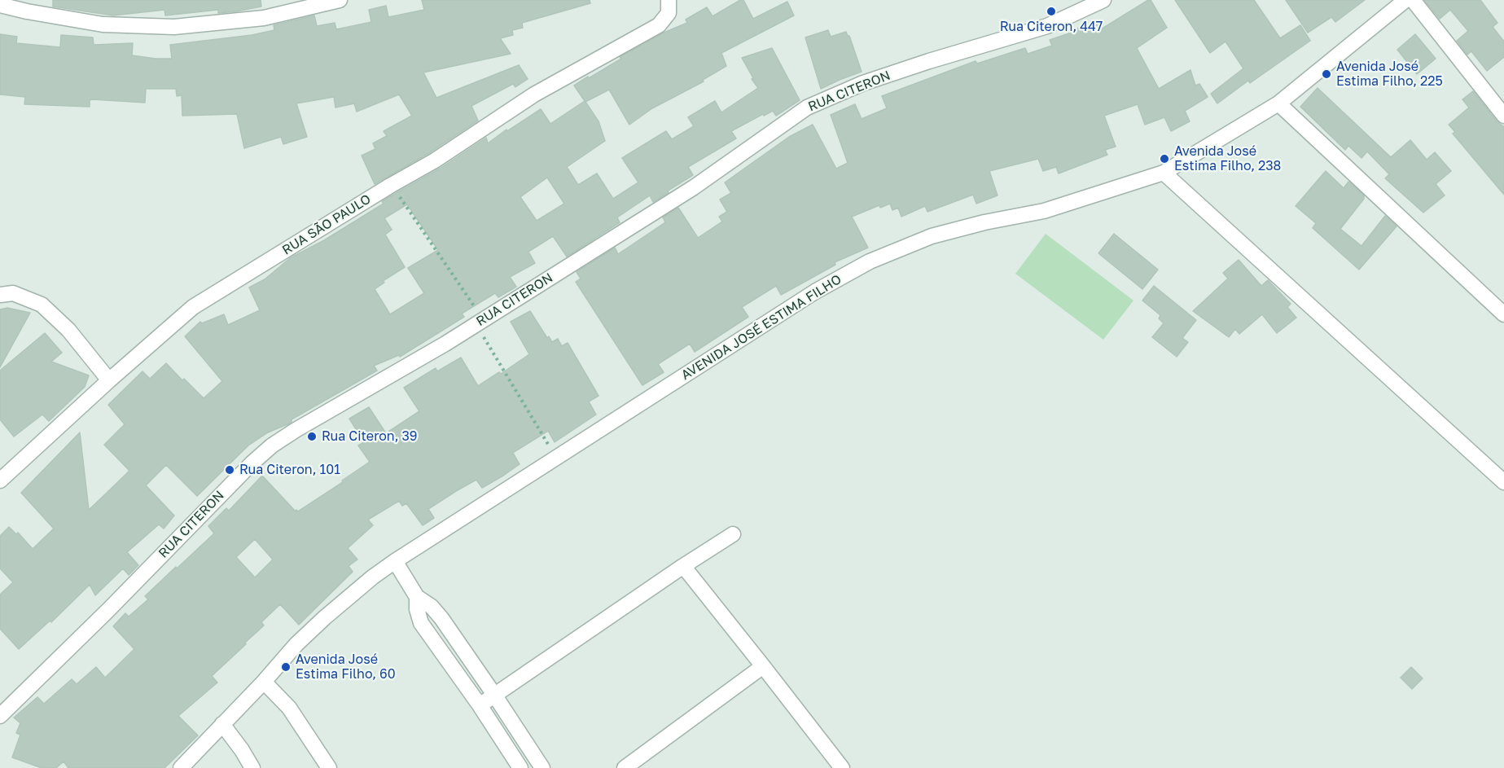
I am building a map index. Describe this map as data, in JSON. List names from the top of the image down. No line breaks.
{"streets":{"street":["RUA CITERON","RUA SÃO PAULO","AVENIDA JOSÉ ESTIMA FILHO"]},"places":["Rua Citeron, 447","Avenida José Estima Filho, 225","Avenida José Estima Filho, 238","Rua Citeron, 39","Rua Citeron, 101","Avenida José Estima Filho, 60"]}
